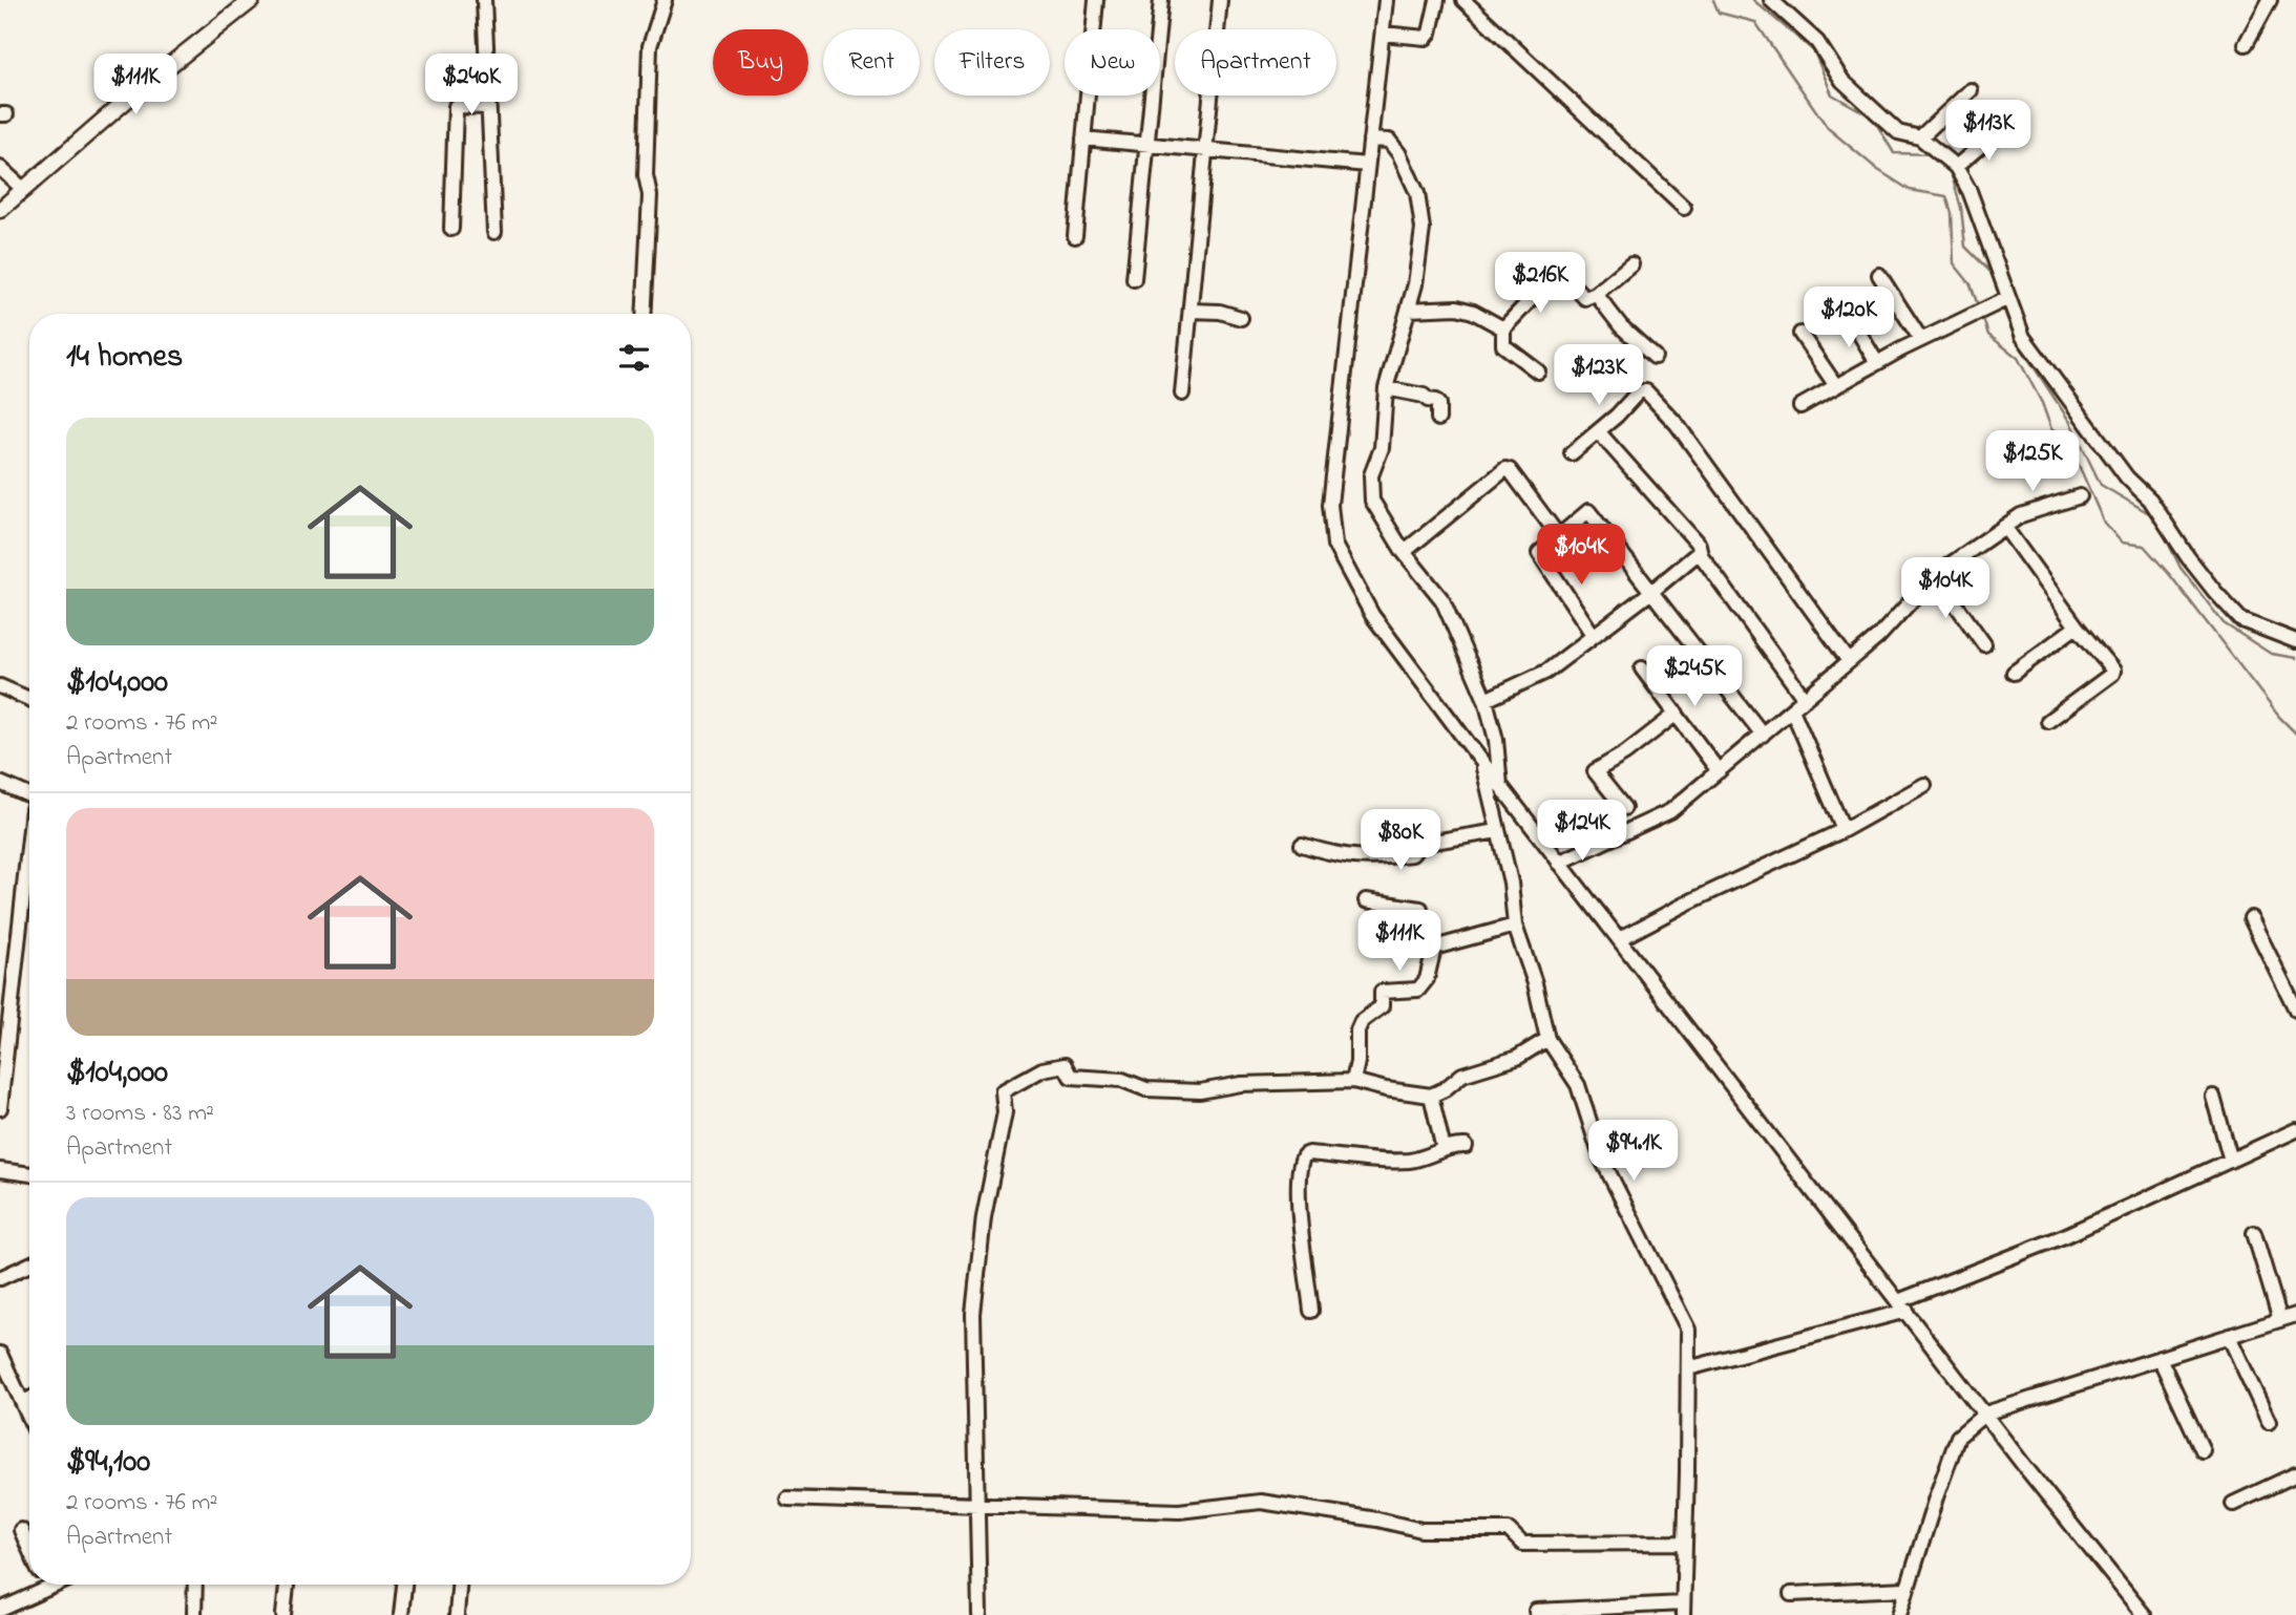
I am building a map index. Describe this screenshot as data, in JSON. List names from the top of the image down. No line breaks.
{"page":{"chip":["Buy","Rent","Filters","New","Apartment"],"price":["$111K","$240K","$113K","$216K","$120K","$123K","$125K","$104K","$104K","$245K","$124K","$80K","$111K","$94.1K"],"heading":"14 homes","list":[{"name":"$104,000","note":"2 rooms · 76 m² · Apartment"},{"name":"$104,000","note":"3 rooms · 83 m² · Apartment"},{"name":"$94,100","note":"2 rooms · 76 m² · Apartment"}]}}
